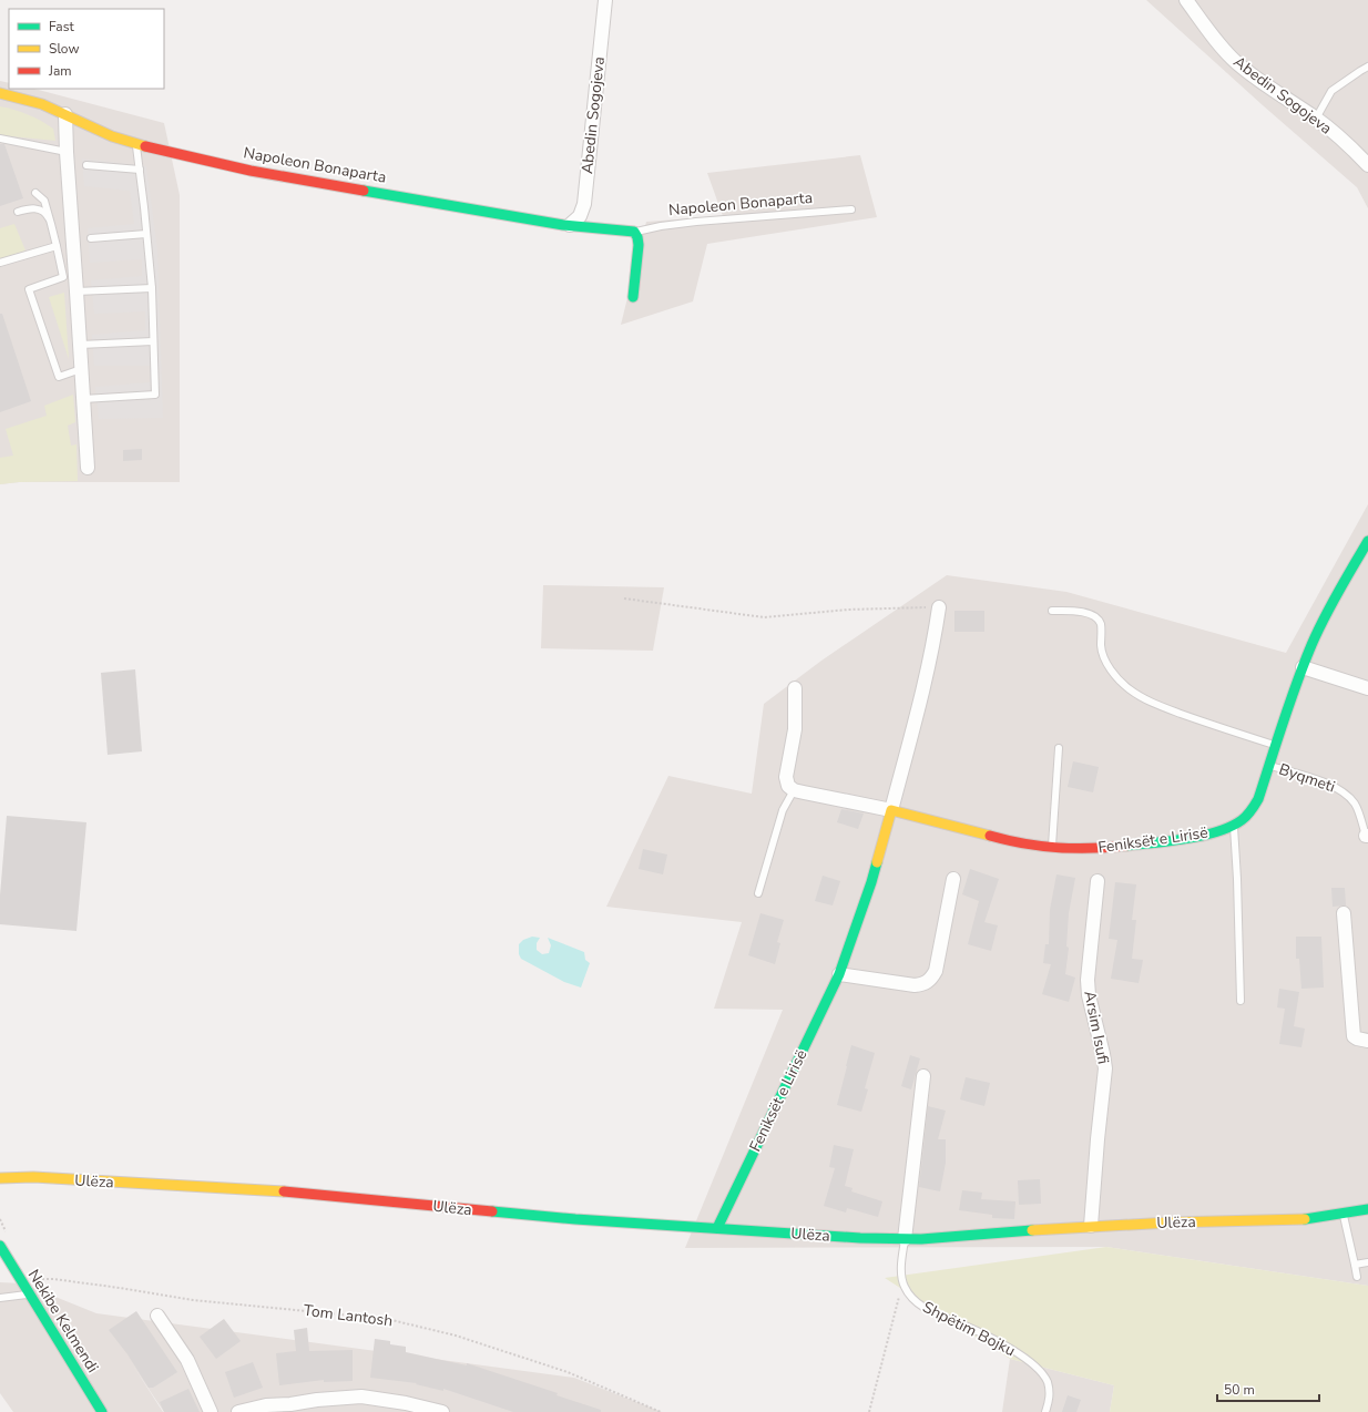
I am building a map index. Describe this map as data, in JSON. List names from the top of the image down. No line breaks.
{"streets":{"street":["Abedin Sogojeva","Napoleon Bonaparta","Feniksët e Lirisë","Arsim Isufi","Ulëza","Nekibe Kelmendi"],"lane":["Byqmeti","Shpëtim Bojku"],"path":["Tom Lantosh"]},"crossings":[["Abedin Sogojeva","Napoleon Bonaparta"],["Byqmeti","Feniksët e Lirisë"],["Feniksët e Lirisë","Ulëza"],["Arsim Isufi","Ulëza"],["Ulëza","Shpëtim Bojku"],["Tom Lantosh","Nekibe Kelmendi"]],"legend":["Fast","Slow","Jam"],"scale_bar":"50 m"}
